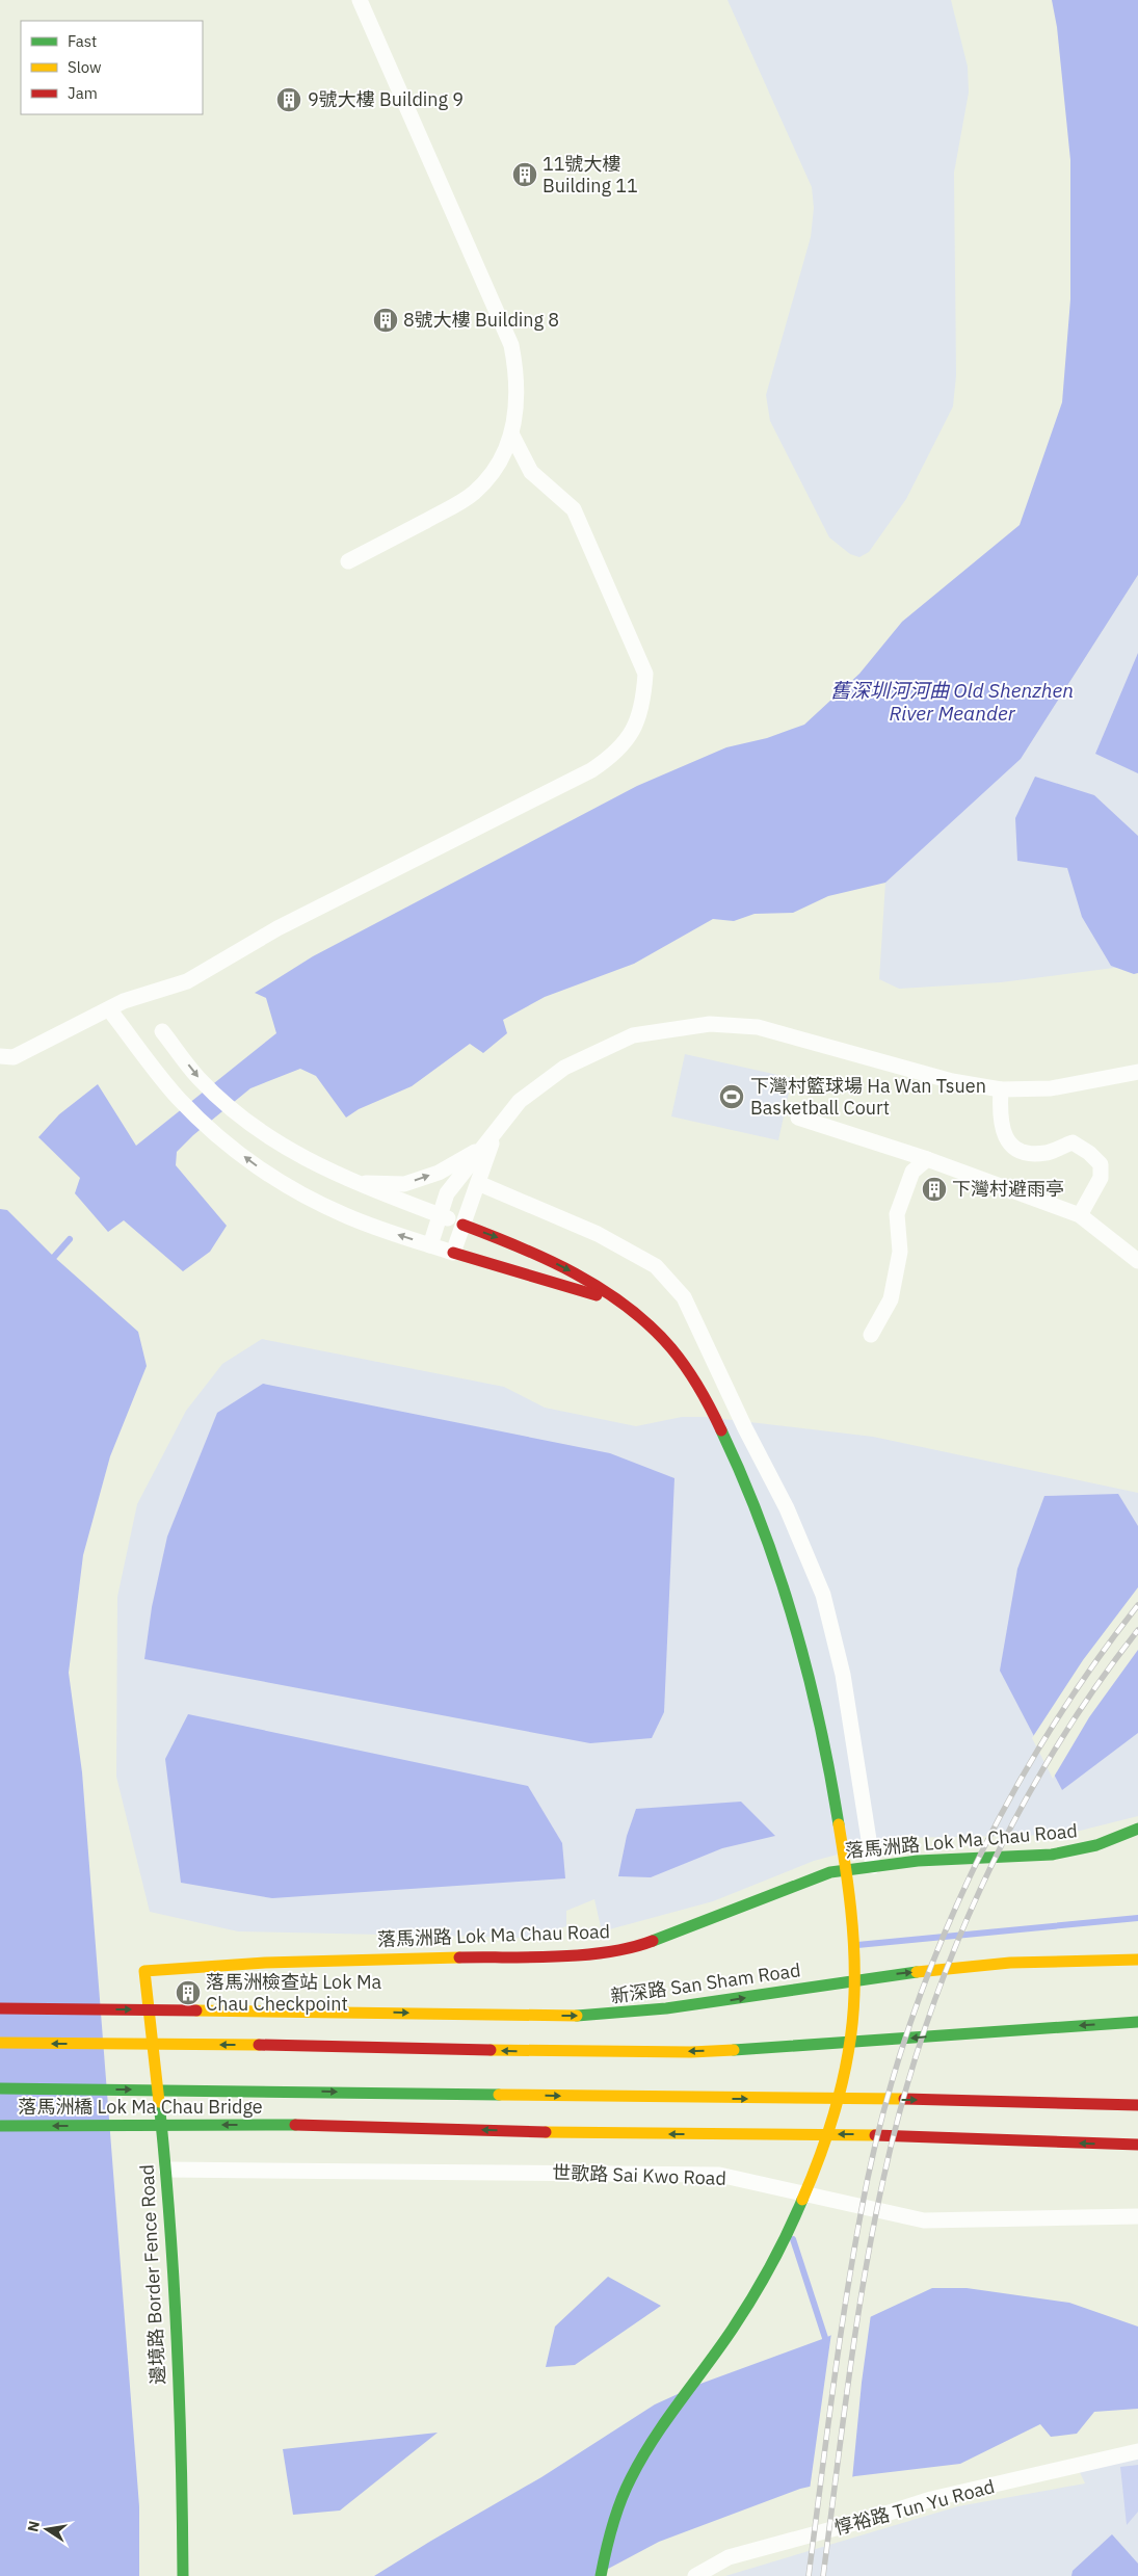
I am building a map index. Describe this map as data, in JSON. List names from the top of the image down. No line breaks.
{"streets":{"main road":["落馬洲路 Lok Ma Chau Road","新深路 San Sham Road","落馬洲橋 Lok Ma Chau Bridge","邊境路 Border Fence Road"],"street":["世歌路 Sai Kwo Road","惇裕路 Tun Yu Road"]},"crossings":[["落馬洲路 Lok Ma Chau Road","邊境路 Border Fence Road"],["世歌路 Sai Kwo Road","邊境路 Border Fence Road"]],"water":["舊深圳河河曲 Old Shenzhen River Meander"],"places":{"building":["9號大樓 Building 9","11號大樓 Building 11","8號大樓 Building 8","下灣村避雨亭","落馬洲檢查站 Lok Ma Chau Checkpoint"],"sports":["下灣村籃球場 Ha Wan Tsuen Basketball Court"]},"legend":["Fast","Slow","Jam"],"north":"left"}
